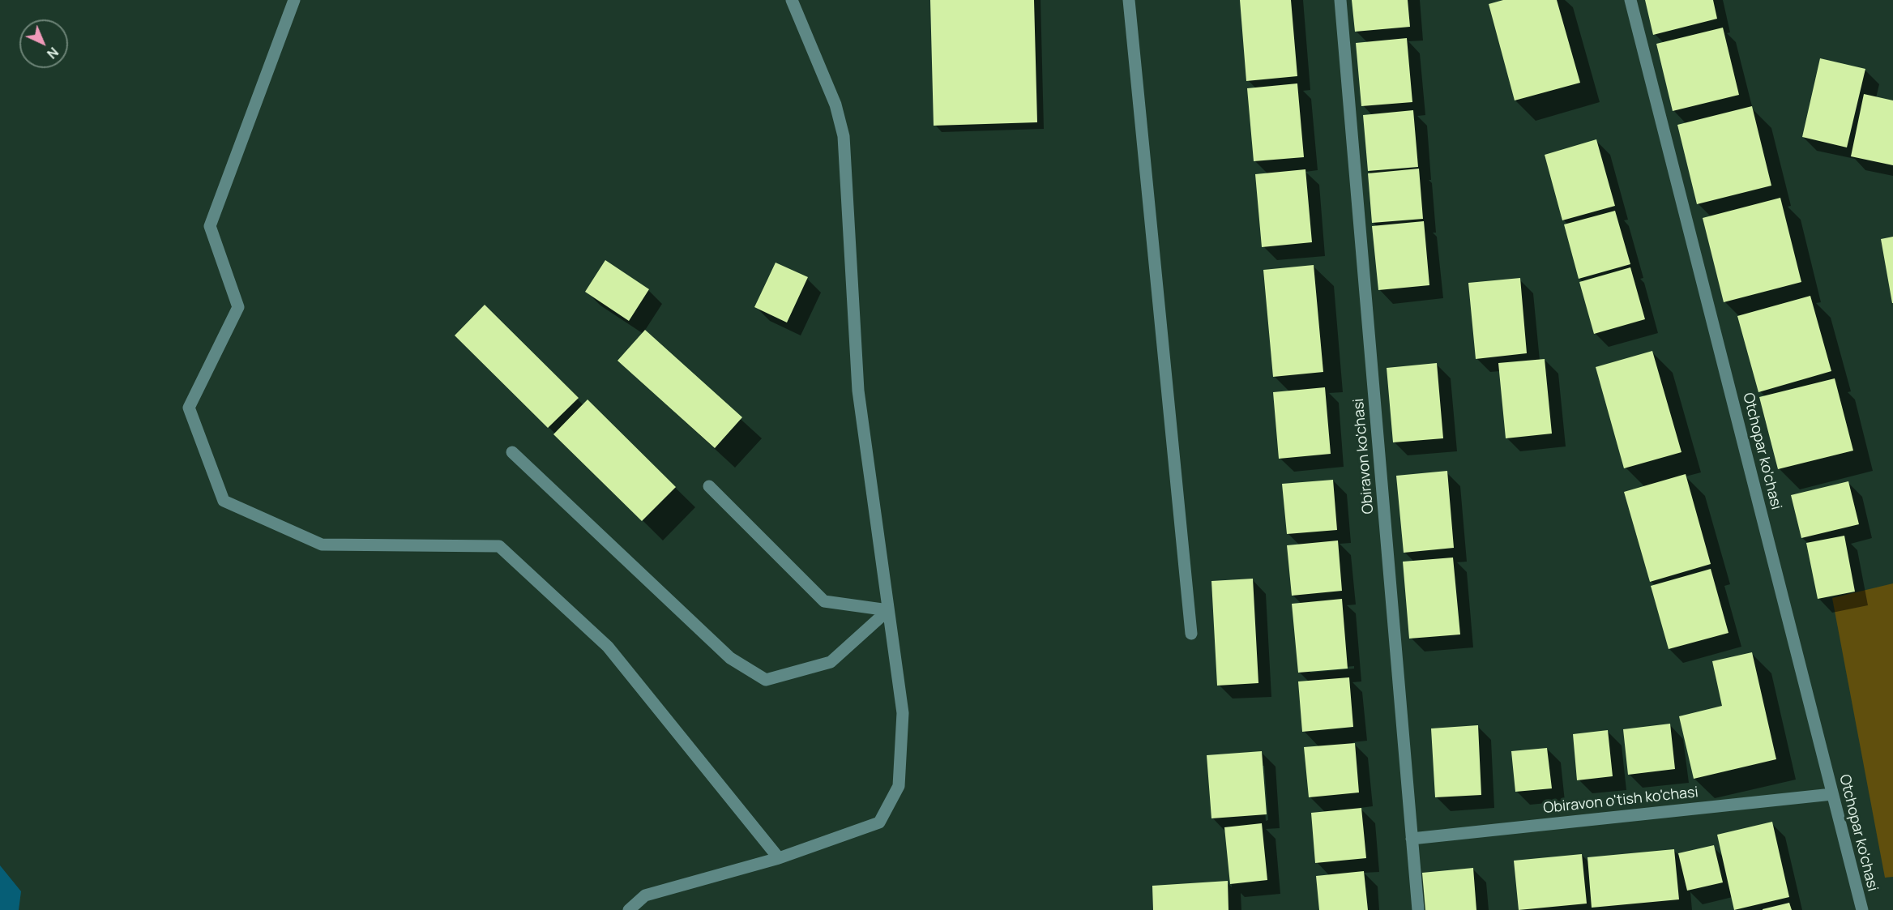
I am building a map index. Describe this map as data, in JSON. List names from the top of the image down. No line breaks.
{"streets":{"street":["Otchopar ko'chasi","Obiravon ko'chasi","Obiravon o'tish ko'chasi"]},"crossings":[["Otchopar ko'chasi","Obiravon o'tish ko'chasi"],["Obiravon ko'chasi","Obiravon o'tish ko'chasi"]],"north":"bottom right"}
